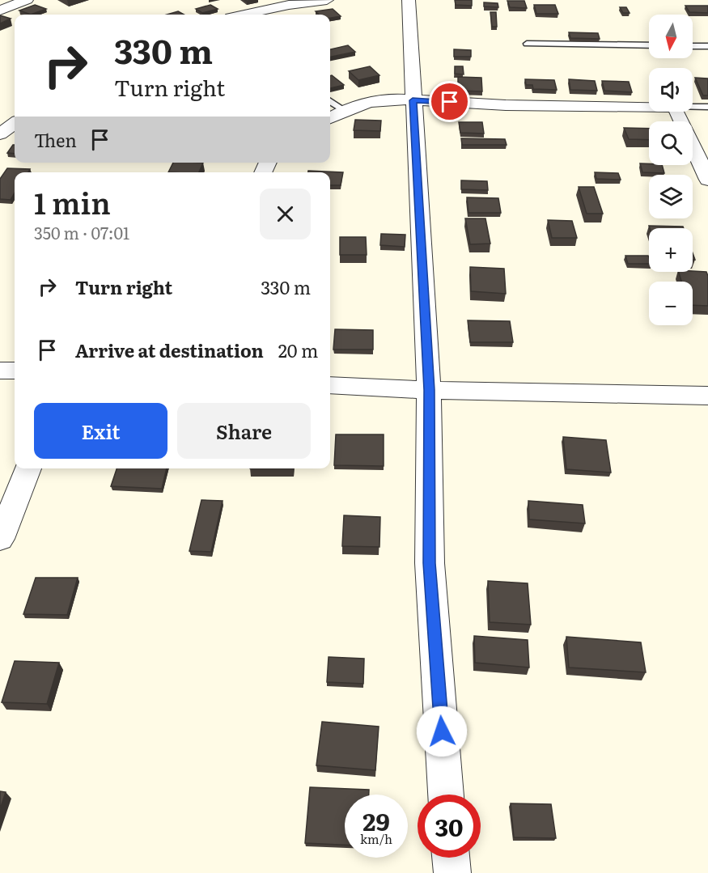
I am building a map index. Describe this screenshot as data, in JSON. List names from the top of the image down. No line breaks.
{"north":"bottom","page":{"map_buttons":["+","−"],"turn":["330 m","Turn right"],"then":"Then","heading":["1 min","350 m · 07:01"],"list":[{"name":"Turn right","value":"330 m"},{"name":"Arrive at destination","value":"20 m"}],"buttons":["Exit","Share"],"speed":"29 km/h","limit":"30"}}
